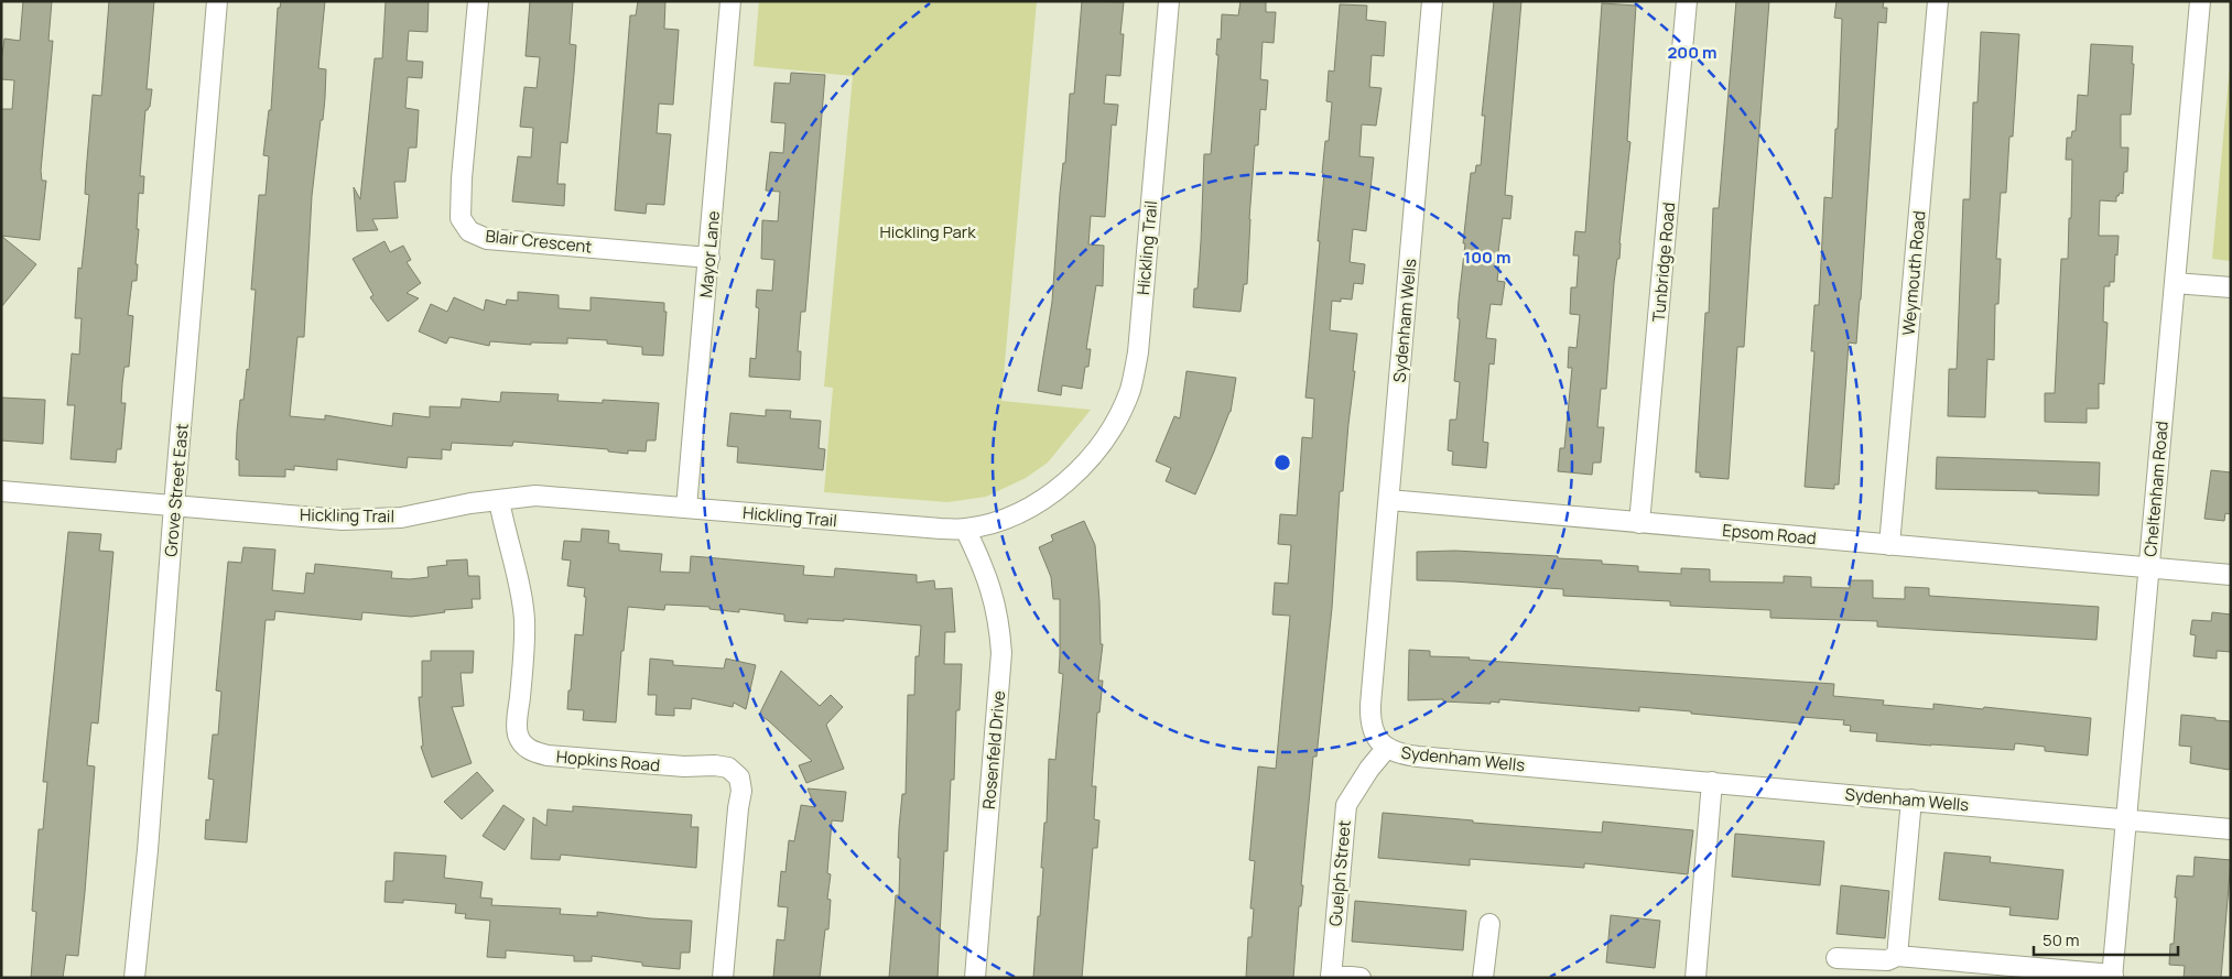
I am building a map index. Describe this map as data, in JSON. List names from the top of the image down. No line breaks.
{"streets":{"street":["Blair Crescent","Hickling Trail","Mayor Lane","Tunbridge Road","Weymouth Road","Sydenham Wells","Cheltenham Road","Grove Street East","Epsom Road","Rosenfeld Drive","Hopkins Road","Guelph Street"]},"crossings":[["Blair Crescent","Mayor Lane"],["Hickling Trail","Mayor Lane"],["Hickling Trail","Grove Street East"],["Hickling Trail","Rosenfeld Drive"],["Hickling Trail","Hopkins Road"],["Tunbridge Road","Epsom Road"],["Weymouth Road","Epsom Road"],["Sydenham Wells","Cheltenham Road"],["Sydenham Wells","Epsom Road"],["Sydenham Wells","Guelph Street"],["Cheltenham Road","Epsom Road"]],"parks":["Hickling Park"],"scale_bar":"50 m","rings":["200 m","100 m"]}
